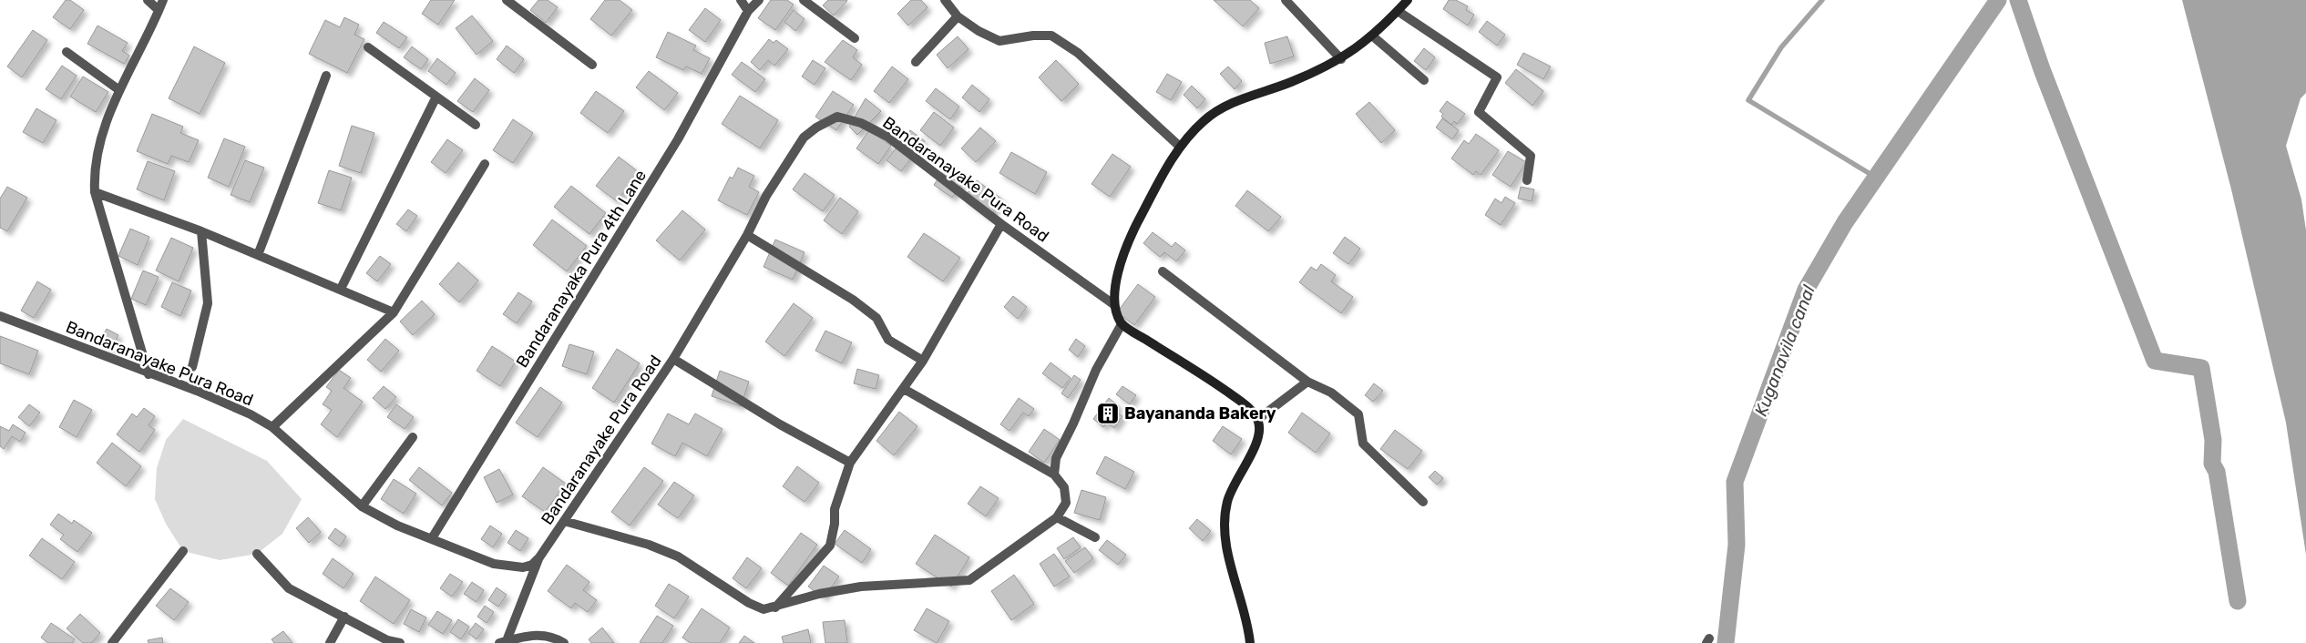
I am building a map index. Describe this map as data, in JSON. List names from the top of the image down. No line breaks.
{"streets":{"street":["Bandaranayake Pura Road","Bandaranayaka Pura 4th Lane"]},"crossings":[["Bandaranayake Pura Road","Bandaranayaka Pura 4th Lane"]],"water":["Kuganavila canal"],"places":{"building":["Bayananda Bakery"]}}
